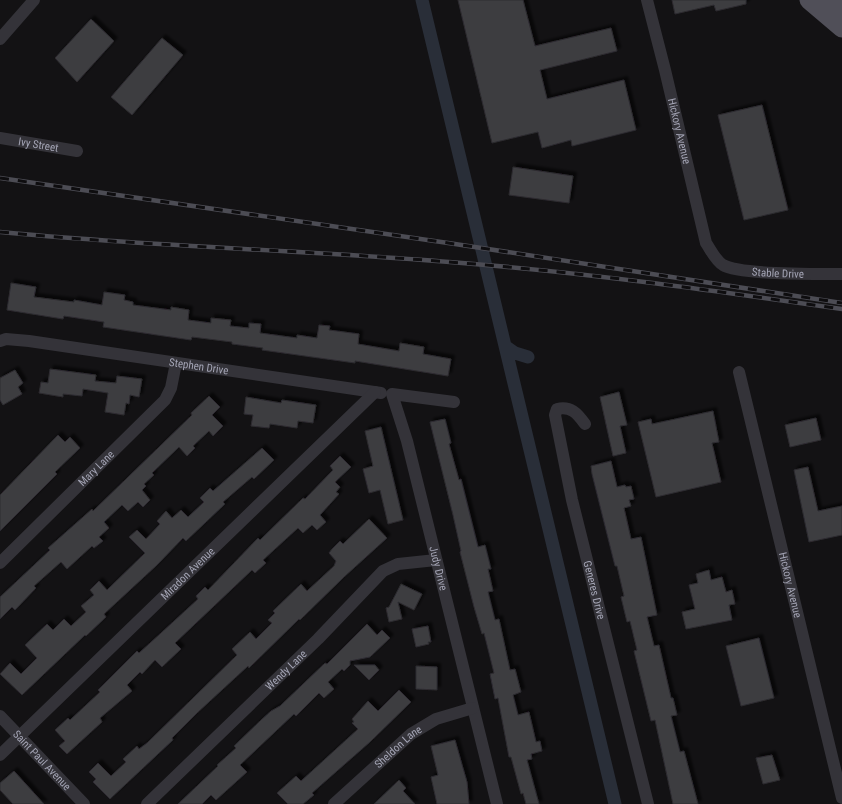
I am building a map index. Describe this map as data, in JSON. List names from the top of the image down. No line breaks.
{"streets":{"street":["Hickory Avenue","Ivy Street","Stable Drive","Stephen Drive","Mary Lane","Judy Drive","Miradon Avenue","Generes Drive","Wendy Lane","Sheldon Lane","Saint Paul Avenue"]},"crossings":[["Hickory Avenue","Stable Drive"],["Stephen Drive","Mary Lane"],["Stephen Drive","Judy Drive"],["Stephen Drive","Miradon Avenue"],["Judy Drive","Wendy Lane"],["Judy Drive","Sheldon Lane"],["Miradon Avenue","Saint Paul Avenue"]]}
